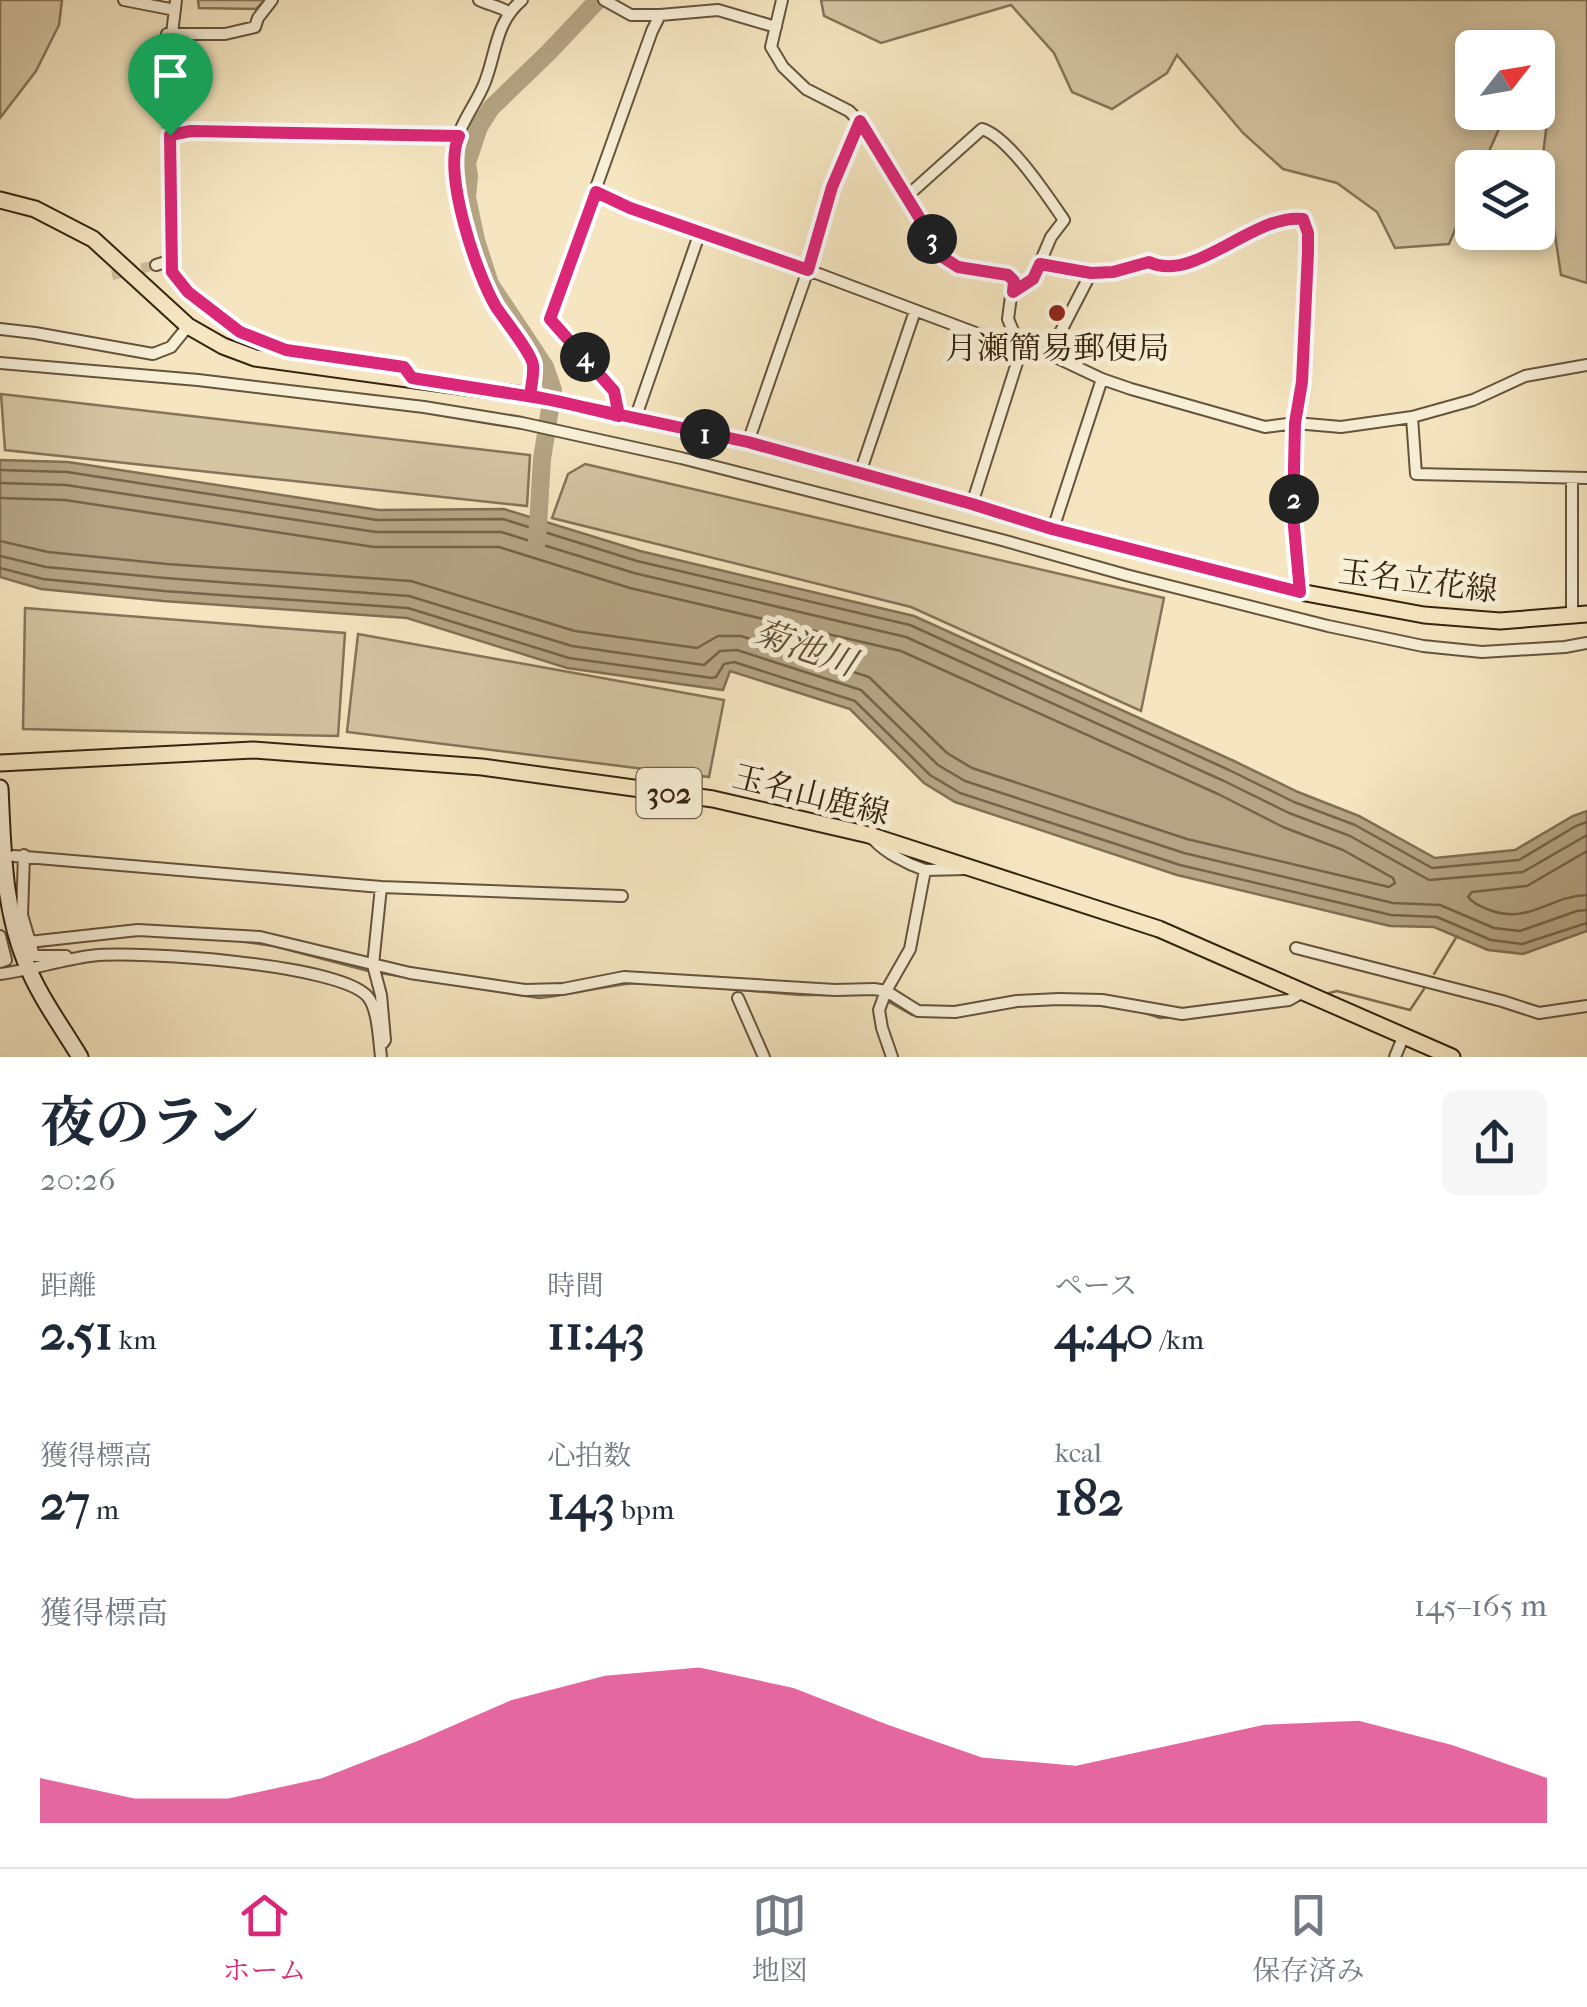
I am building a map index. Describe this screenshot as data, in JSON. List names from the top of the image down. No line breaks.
{"streets":{"main road":["玉名立花線","302","玉名山鹿線"]},"water":["菊池川"],"places":["月瀬簡易郵便局"],"north":"top right","page":{"pins":["3","4","1","2"],"heading":["夜のラン","20:26"],"stats":[["距離","2.51 km"],["時間","11:43"],["ペース","4:40 /km"],["獲得標高","27 m"],["心拍数","143 bpm"],["kcal","182"]],"chart":["獲得標高","145–165 m"],"tabs":["ホーム","地図","保存済み"]}}
